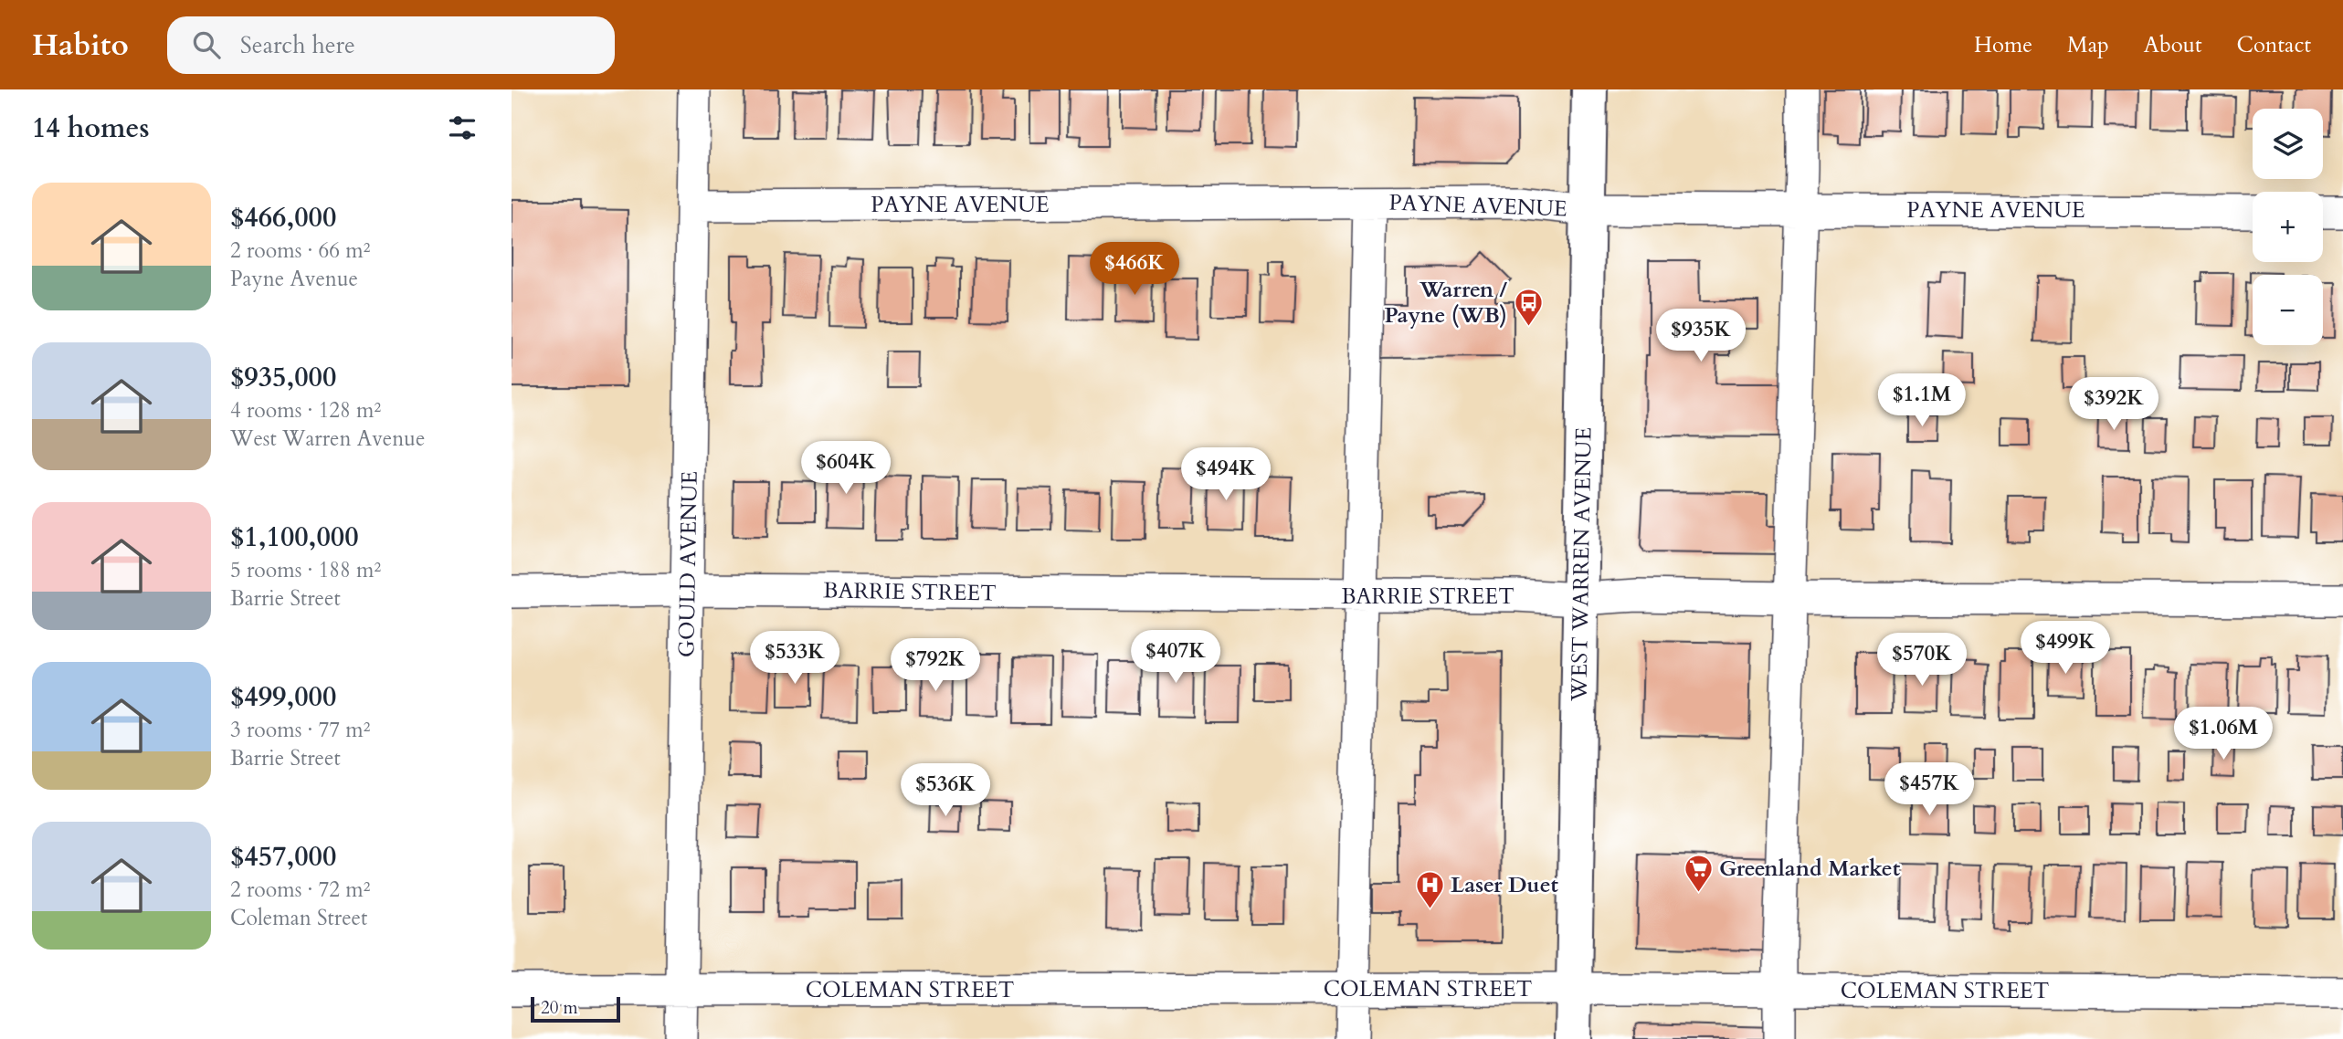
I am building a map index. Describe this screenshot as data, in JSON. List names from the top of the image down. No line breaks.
{"streets":{"main road":["WEST WARREN AVENUE"],"street":["PAYNE AVENUE","GOULD AVENUE","BARRIE STREET","COLEMAN STREET"]},"crossings":[["PAYNE AVENUE","GOULD AVENUE"],["PAYNE AVENUE","WEST WARREN AVENUE"],["GOULD AVENUE","BARRIE STREET"],["GOULD AVENUE","COLEMAN STREET"],["WEST WARREN AVENUE","BARRIE STREET"],["WEST WARREN AVENUE","COLEMAN STREET"]],"places":{"bus stop":["Warren / Payne (WB)"],"supermarket":["Greenland Market"],"hospital":["Laser Duet"]},"scale_bar":"20 m","page":{"header":"Habito","search":"Search here","nav":["Home","Map","About","Contact"],"heading":"14 homes","map_buttons":["+","−"],"list":[{"name":"$466,000","note":"2 rooms · 66 m² · Payne Avenue"},{"name":"$935,000","note":"4 rooms · 128 m² · West Warren Avenue"},{"name":"$1,100,000","note":"5 rooms · 188 m² · Barrie Street"},{"name":"$499,000","note":"3 rooms · 77 m² · Barrie Street"},{"name":"$457,000","note":"2 rooms · 72 m² · Coleman Street"}],"price":["$466K","$935K","$1.1M","$392K","$604K","$494K","$499K","$407K","$533K","$570K","$792K","$1.06M","$457K","$536K"],"scale":"20 m"}}
